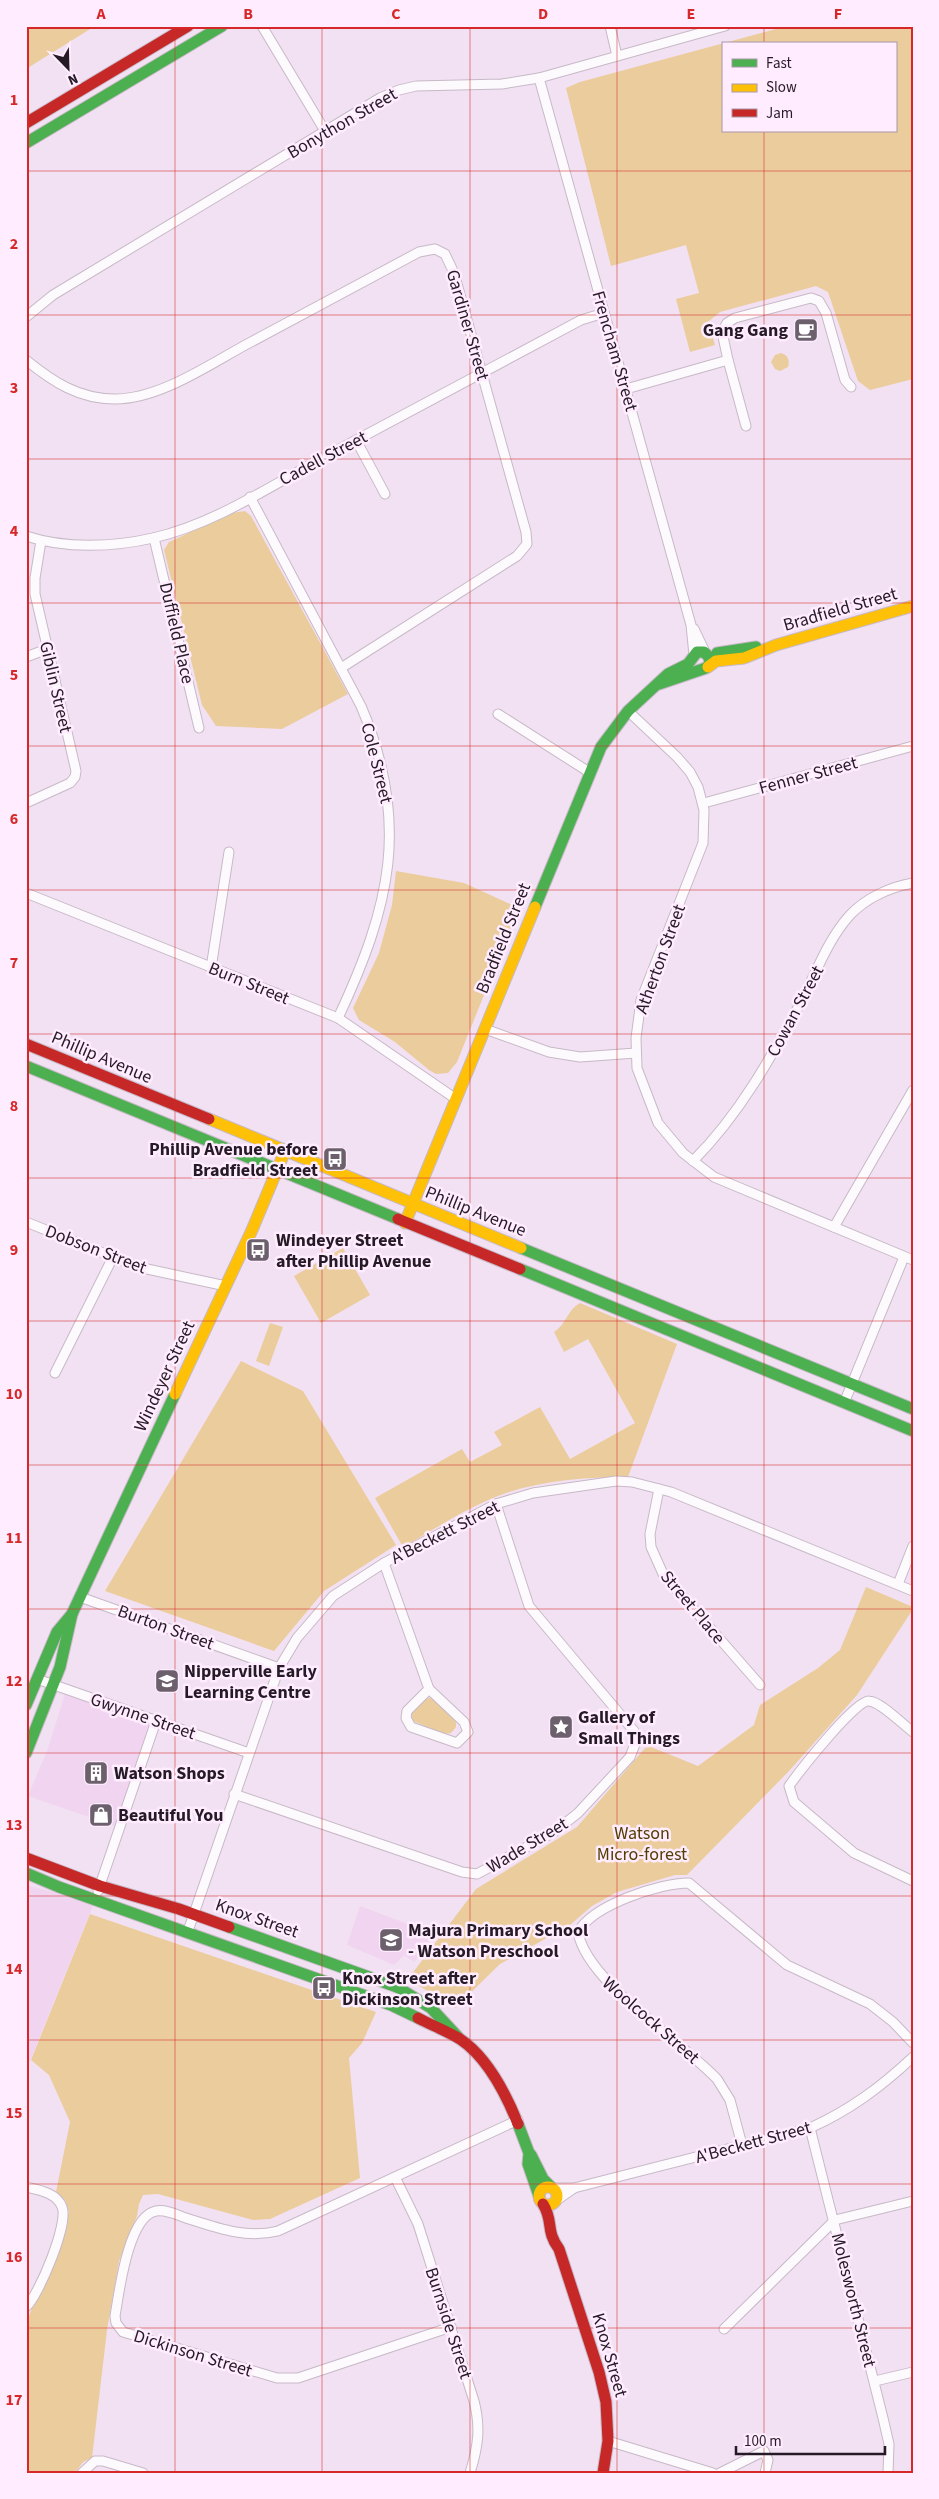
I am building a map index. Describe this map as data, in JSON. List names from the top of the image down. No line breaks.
{"streets":{"street":["Bonython Street","Gardiner Street","Frencham Street","Cadell Street","Bradfield Street","Duffield Place","Giblin Street","Cole Street","Fenner Street","Atherton Street","Burn Street","Cowan Street","Phillip Avenue","Dobson Street","Windeyer Street","A'Beckett Street","Street Place","Burton Street","Gwynne Street","Wade Street","Knox Street","Woolcock Street","Molesworth Street","Burnside Street","Dickinson Street"]},"crossings":[["Bonython Street","Frencham Street"],["Gardiner Street","Cadell Street"],["Gardiner Street","Cole Street"],["Frencham Street","Cadell Street"],["Frencham Street","Bradfield Street"],["Cadell Street","Duffield Place"],["Cadell Street","Giblin Street"],["Cadell Street","Cole Street"],["Bradfield Street","Atherton Street"],["Bradfield Street","Burn Street"],["Bradfield Street","Phillip Avenue"],["Cole Street","Burn Street"],["Fenner Street","Atherton Street"],["Atherton Street","Cowan Street"],["Phillip Avenue","Windeyer Street"],["Dobson Street","Windeyer Street"],["Windeyer Street","Burton Street"],["Windeyer Street","Gwynne Street"],["A'Beckett Street","Street Place"],["A'Beckett Street","Burton Street"],["A'Beckett Street","Gwynne Street"],["A'Beckett Street","Wade Street"],["A'Beckett Street","Knox Street"],["A'Beckett Street","Woolcock Street"],["A'Beckett Street","Molesworth Street"],["Knox Street","Dickinson Street"],["Burnside Street","Dickinson Street"]],"parks":["Watson Micro-forest"],"places":{"cafe":["Gang Gang"],"bus stop":["Phillip Avenue before Bradfield Street","Windeyer Street after Phillip Avenue","Knox Street after Dickinson Street"],"school or university":["Nipperville Early Learning Centre","Majura Primary School - Watson Preschool"],"place":["Gallery of Small Things"],"building":["Watson Shops"],"shop":["Beautiful You"]},"legend":["Fast","Slow","Jam"],"scale_bar":"100 m","north":"bottom right","grid":{"columns":["A","B","C","D","E","F"],"rows":["1","2","3","4","5","6","7","8","9","10","11","12","13","14","15","16","17"]}}
